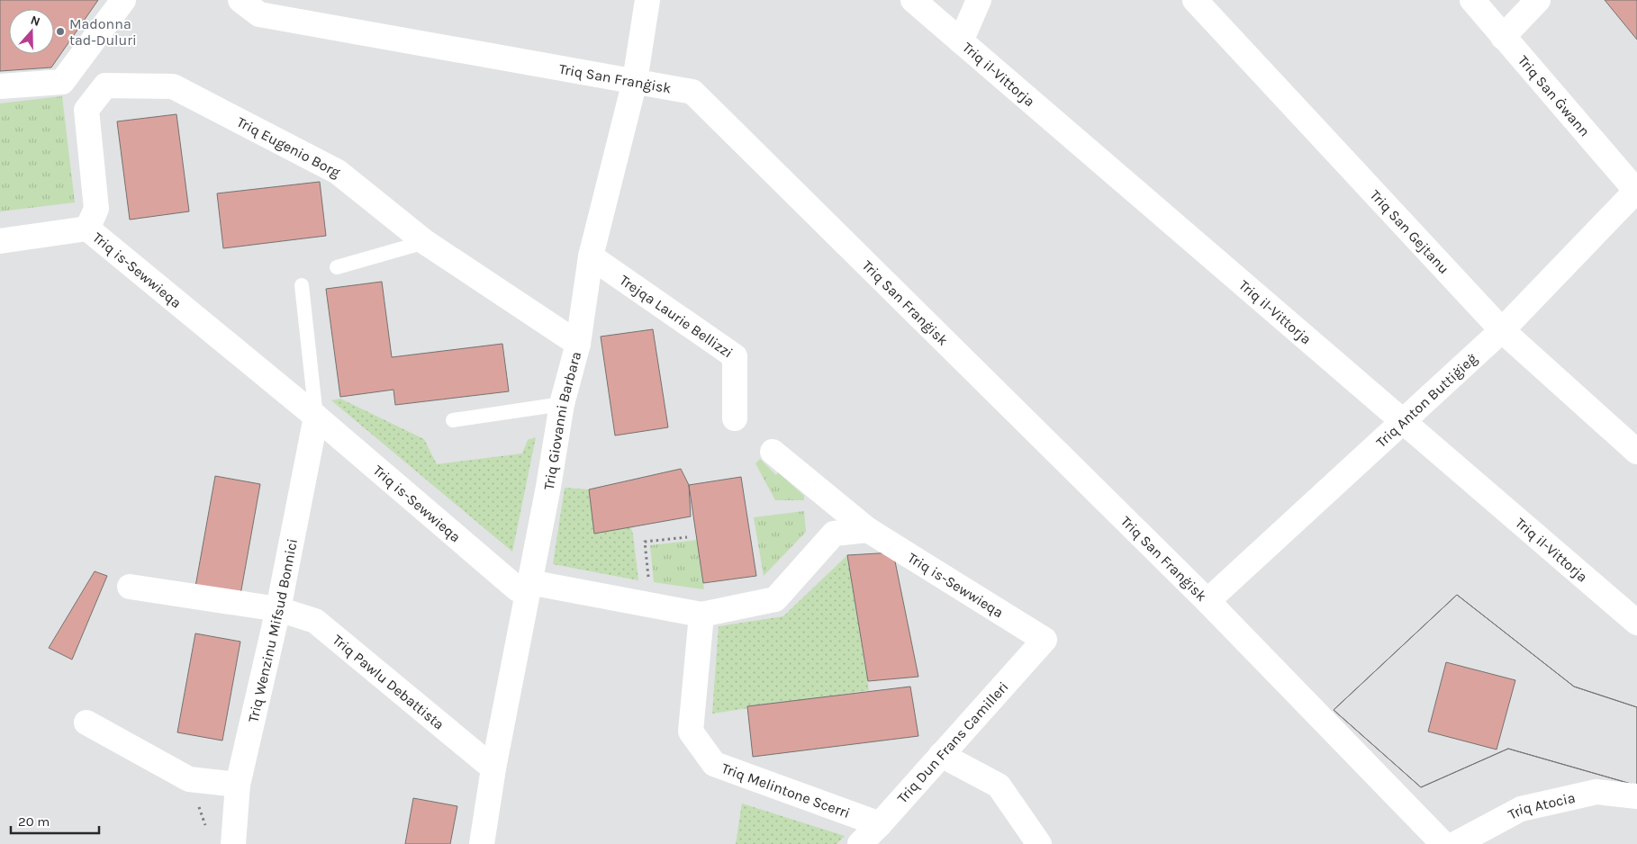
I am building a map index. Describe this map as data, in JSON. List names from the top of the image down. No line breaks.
{"streets":{"street":["Triq il-Vittorja","Triq San Franġisk","Triq San Ġwann","Triq Eugenio Borg","Triq San Gejtanu","Triq is-Sewwieqa","Trejqa Laurie Bellizzi","Triq Anton Buttiġieġ","Triq Giovanni Barbara","Triq Wenzinu Mifsud Bonnici","Triq Pawlu Debattista","Triq Dun Frans Camilleri","Triq Melintone Scerri","Triq Atocia"]},"crossings":[["Triq il-Vittorja","Triq Anton Buttiġieġ"],["Triq San Franġisk","Triq Anton Buttiġieġ"],["Triq San Franġisk","Triq Giovanni Barbara"],["Triq San Ġwann","Triq Anton Buttiġieġ"],["Triq Eugenio Borg","Triq is-Sewwieqa"],["Triq Eugenio Borg","Triq Giovanni Barbara"],["Triq San Gejtanu","Triq Anton Buttiġieġ"],["Triq is-Sewwieqa","Triq Giovanni Barbara"],["Triq is-Sewwieqa","Triq Wenzinu Mifsud Bonnici"],["Triq is-Sewwieqa","Triq Dun Frans Camilleri"],["Triq is-Sewwieqa","Triq Melintone Scerri"],["Trejqa Laurie Bellizzi","Triq Giovanni Barbara"],["Triq Giovanni Barbara","Triq Pawlu Debattista"],["Triq Wenzinu Mifsud Bonnici","Triq Pawlu Debattista"],["Triq Dun Frans Camilleri","Triq Melintone Scerri"]],"places":["Madonna tad-Duluri"],"scale_bar":"20 m","north":"top"}
